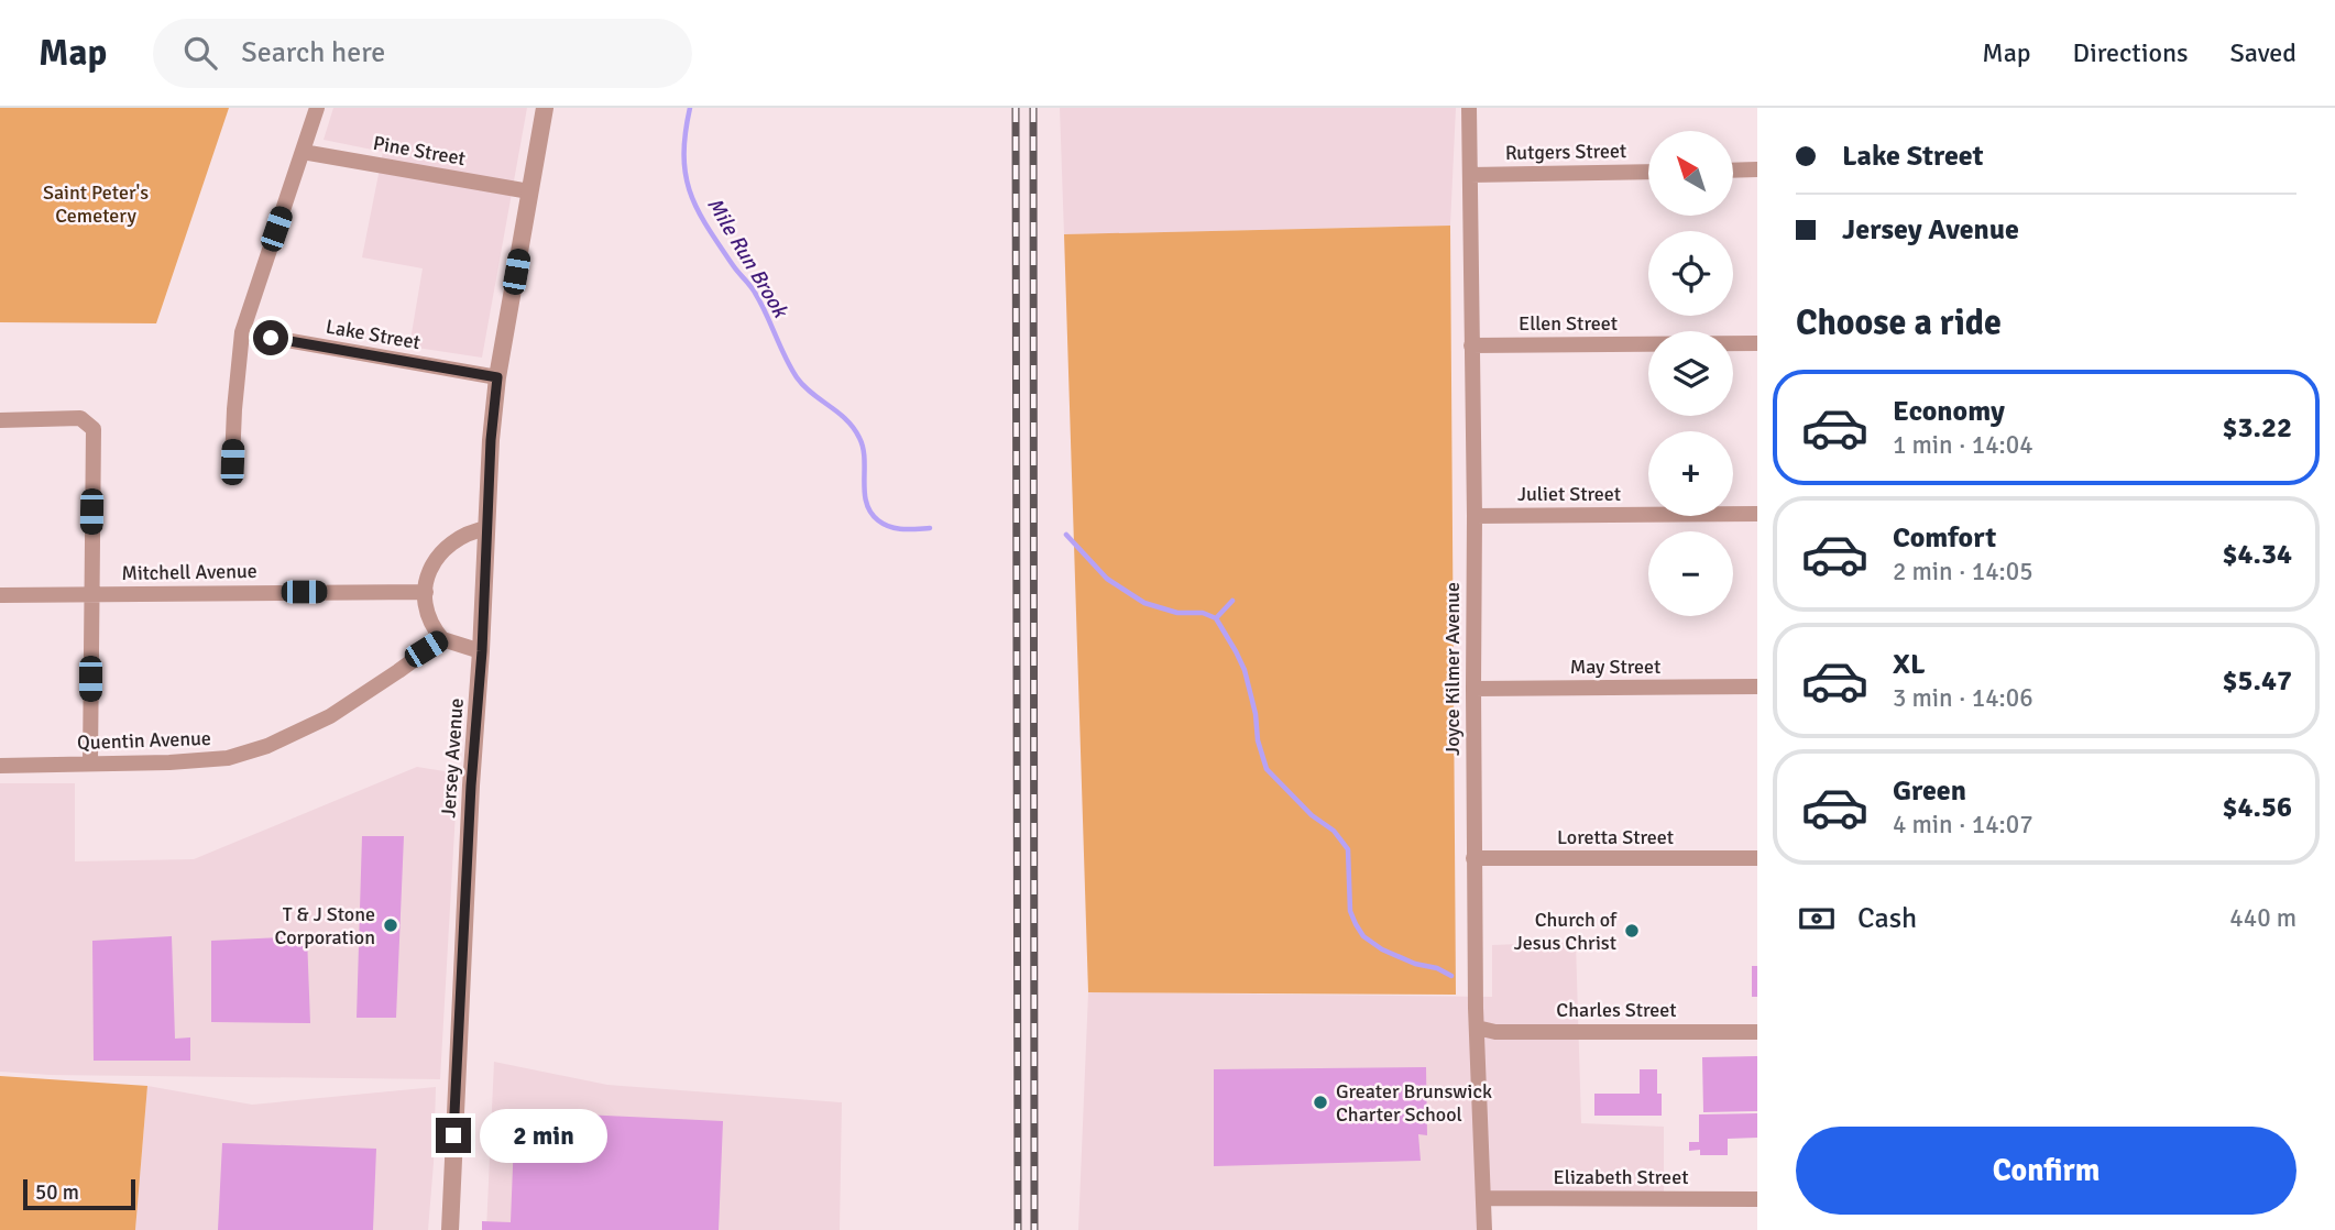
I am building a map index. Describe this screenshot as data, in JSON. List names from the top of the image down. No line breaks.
{"streets":{"street":["Pine Street","Rutgers Street","Ellen Street","Lake Street","Juliet Street","Mitchell Avenue","May Street","Joyce Kilmer Avenue","Quentin Avenue","Jersey Avenue","Loretta Street","Charles Street","Elizabeth Street"]},"crossings":[["Pine Street","Jersey Avenue"],["Rutgers Street","Joyce Kilmer Avenue"],["Ellen Street","Joyce Kilmer Avenue"],["Lake Street","Jersey Avenue"],["Juliet Street","Joyce Kilmer Avenue"],["May Street","Joyce Kilmer Avenue"],["Joyce Kilmer Avenue","Loretta Street"],["Joyce Kilmer Avenue","Charles Street"],["Joyce Kilmer Avenue","Elizabeth Street"]],"water":["Mile Run Brook"],"parks":["Saint Peter's Cemetery"],"places":["T & J Stone Corporation","Church of Jesus Christ","Greater Brunswick Charter School"],"scale_bar":"50 m","north":"top left","page":{"header":"Map","search":"Search here","nav":["Map","Directions","Saved"],"banner":["Lake Street","Jersey Avenue"],"map_buttons":["+","−"],"heading":"Choose a ride","list":[{"name":"Economy","note":"1 min · 14:04","value":"$3.22"},{"name":"Comfort","note":"2 min · 14:05","value":"$4.34"},{"name":"XL","note":"3 min · 14:06","value":"$5.47"},{"name":"Green","note":"4 min · 14:07","value":"$4.56"}],"pay":["Cash","440 m"],"bubble":"2 min","buttons":"Confirm","scale":"50 m"}}
